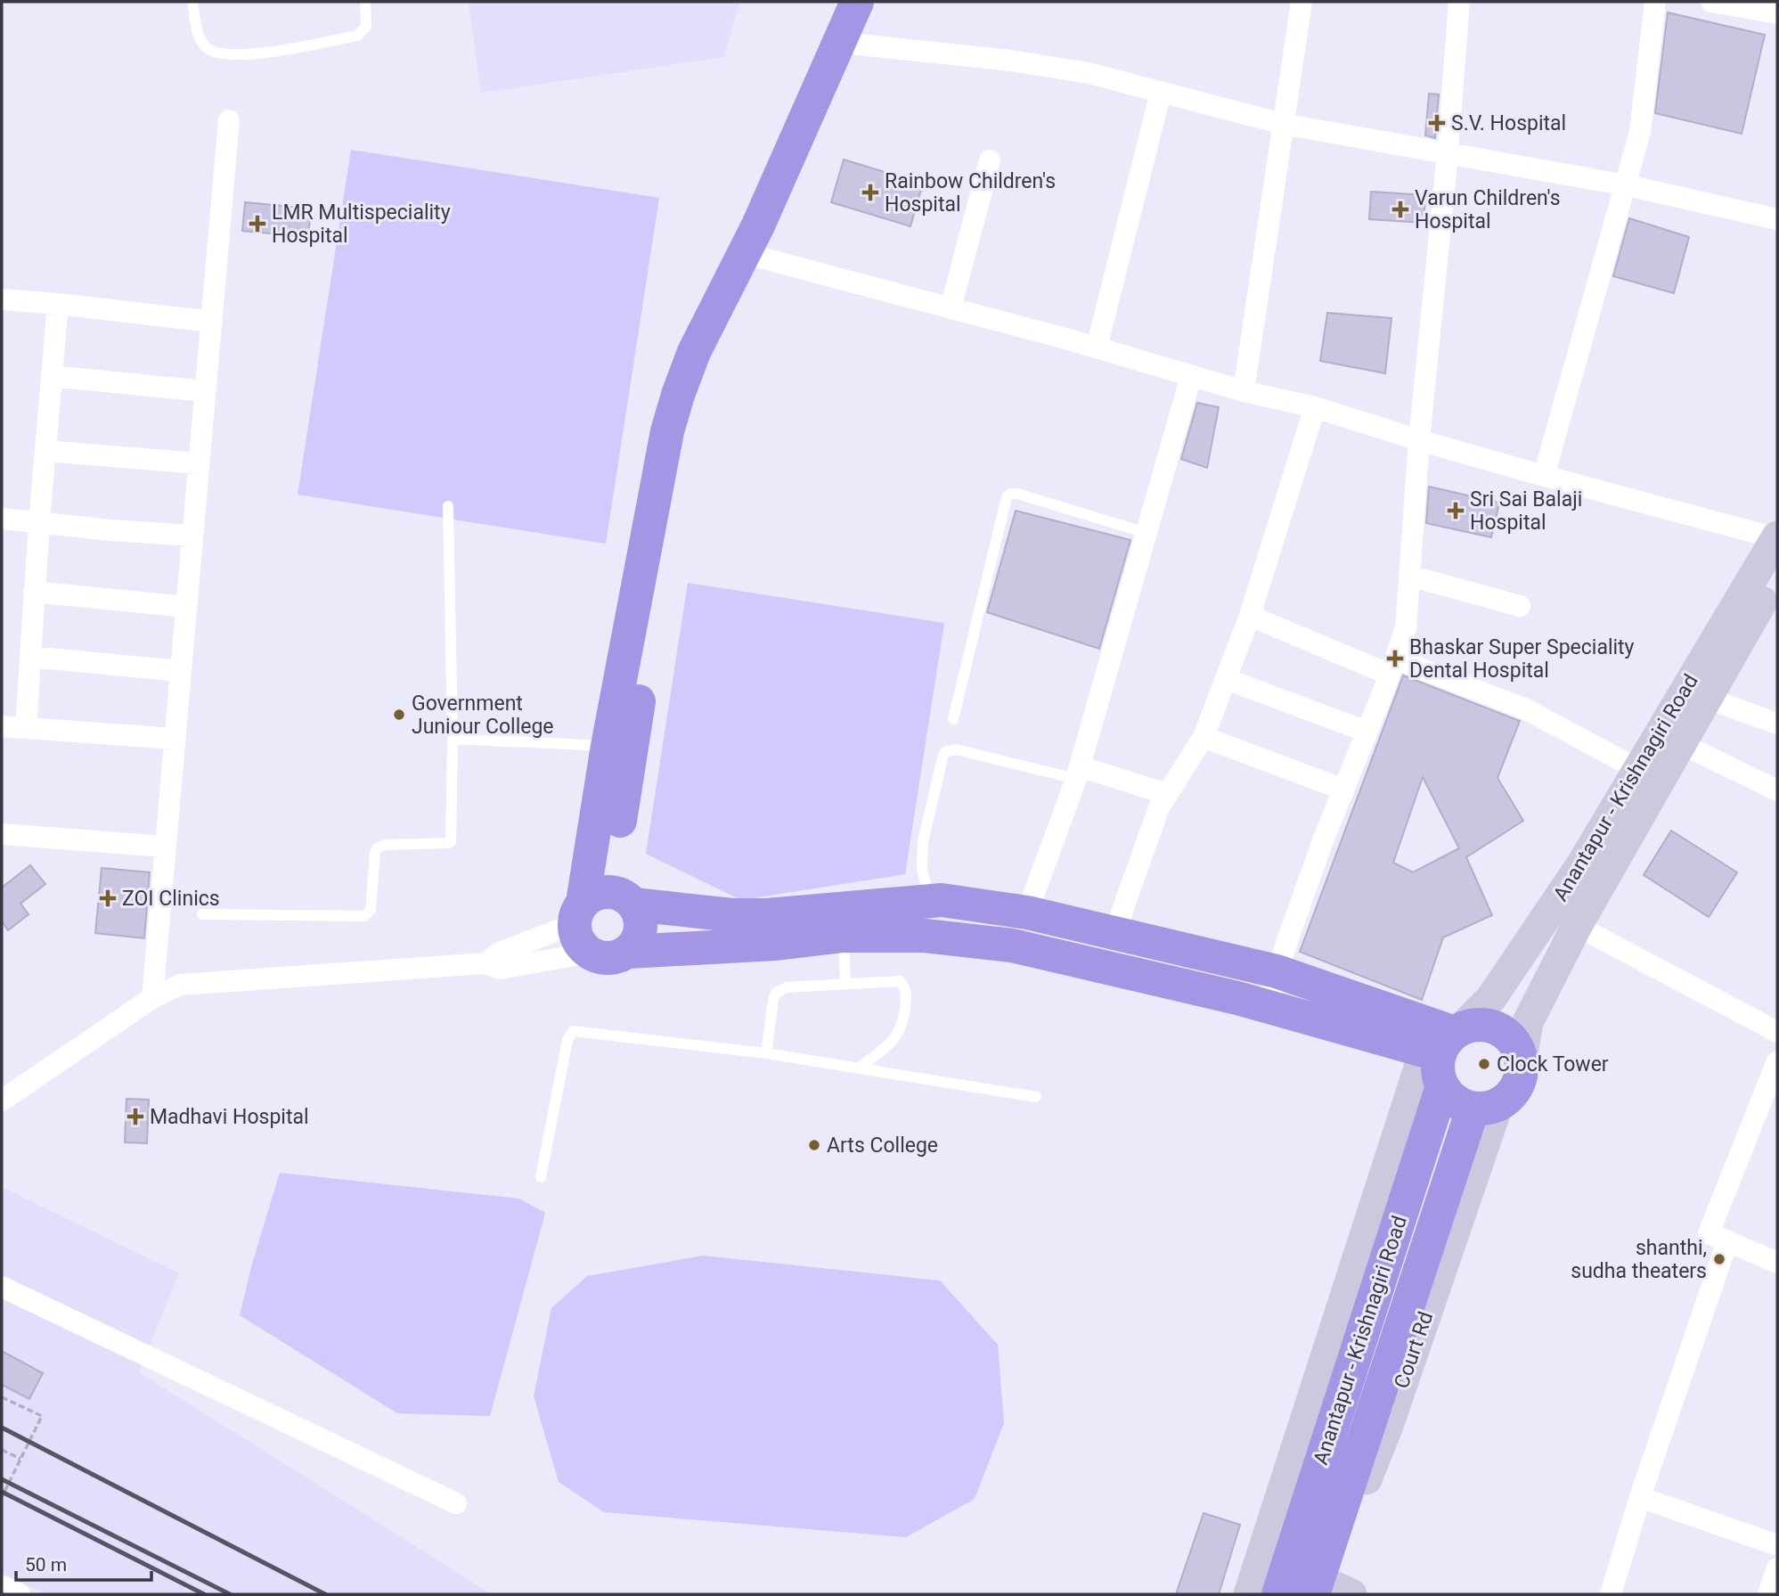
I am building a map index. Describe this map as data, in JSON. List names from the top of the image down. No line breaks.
{"streets":{"highway":["Anantapur - Krishnagiri Road"]},"places":{"health":["S.V. Hospital","Rainbow Children's Hospital","Varun Children's Hospital","LMR Multispeciality Hospital","Sri Sai Balaji Hospital","Bhaskar Super Speciality Dental Hospital","ZOI Clinics","Madhavi Hospital"],"other":["Government Juniour College","Clock Tower","Arts College","shanthi, sudha theaters"]},"scale_bar":"50 m"}
